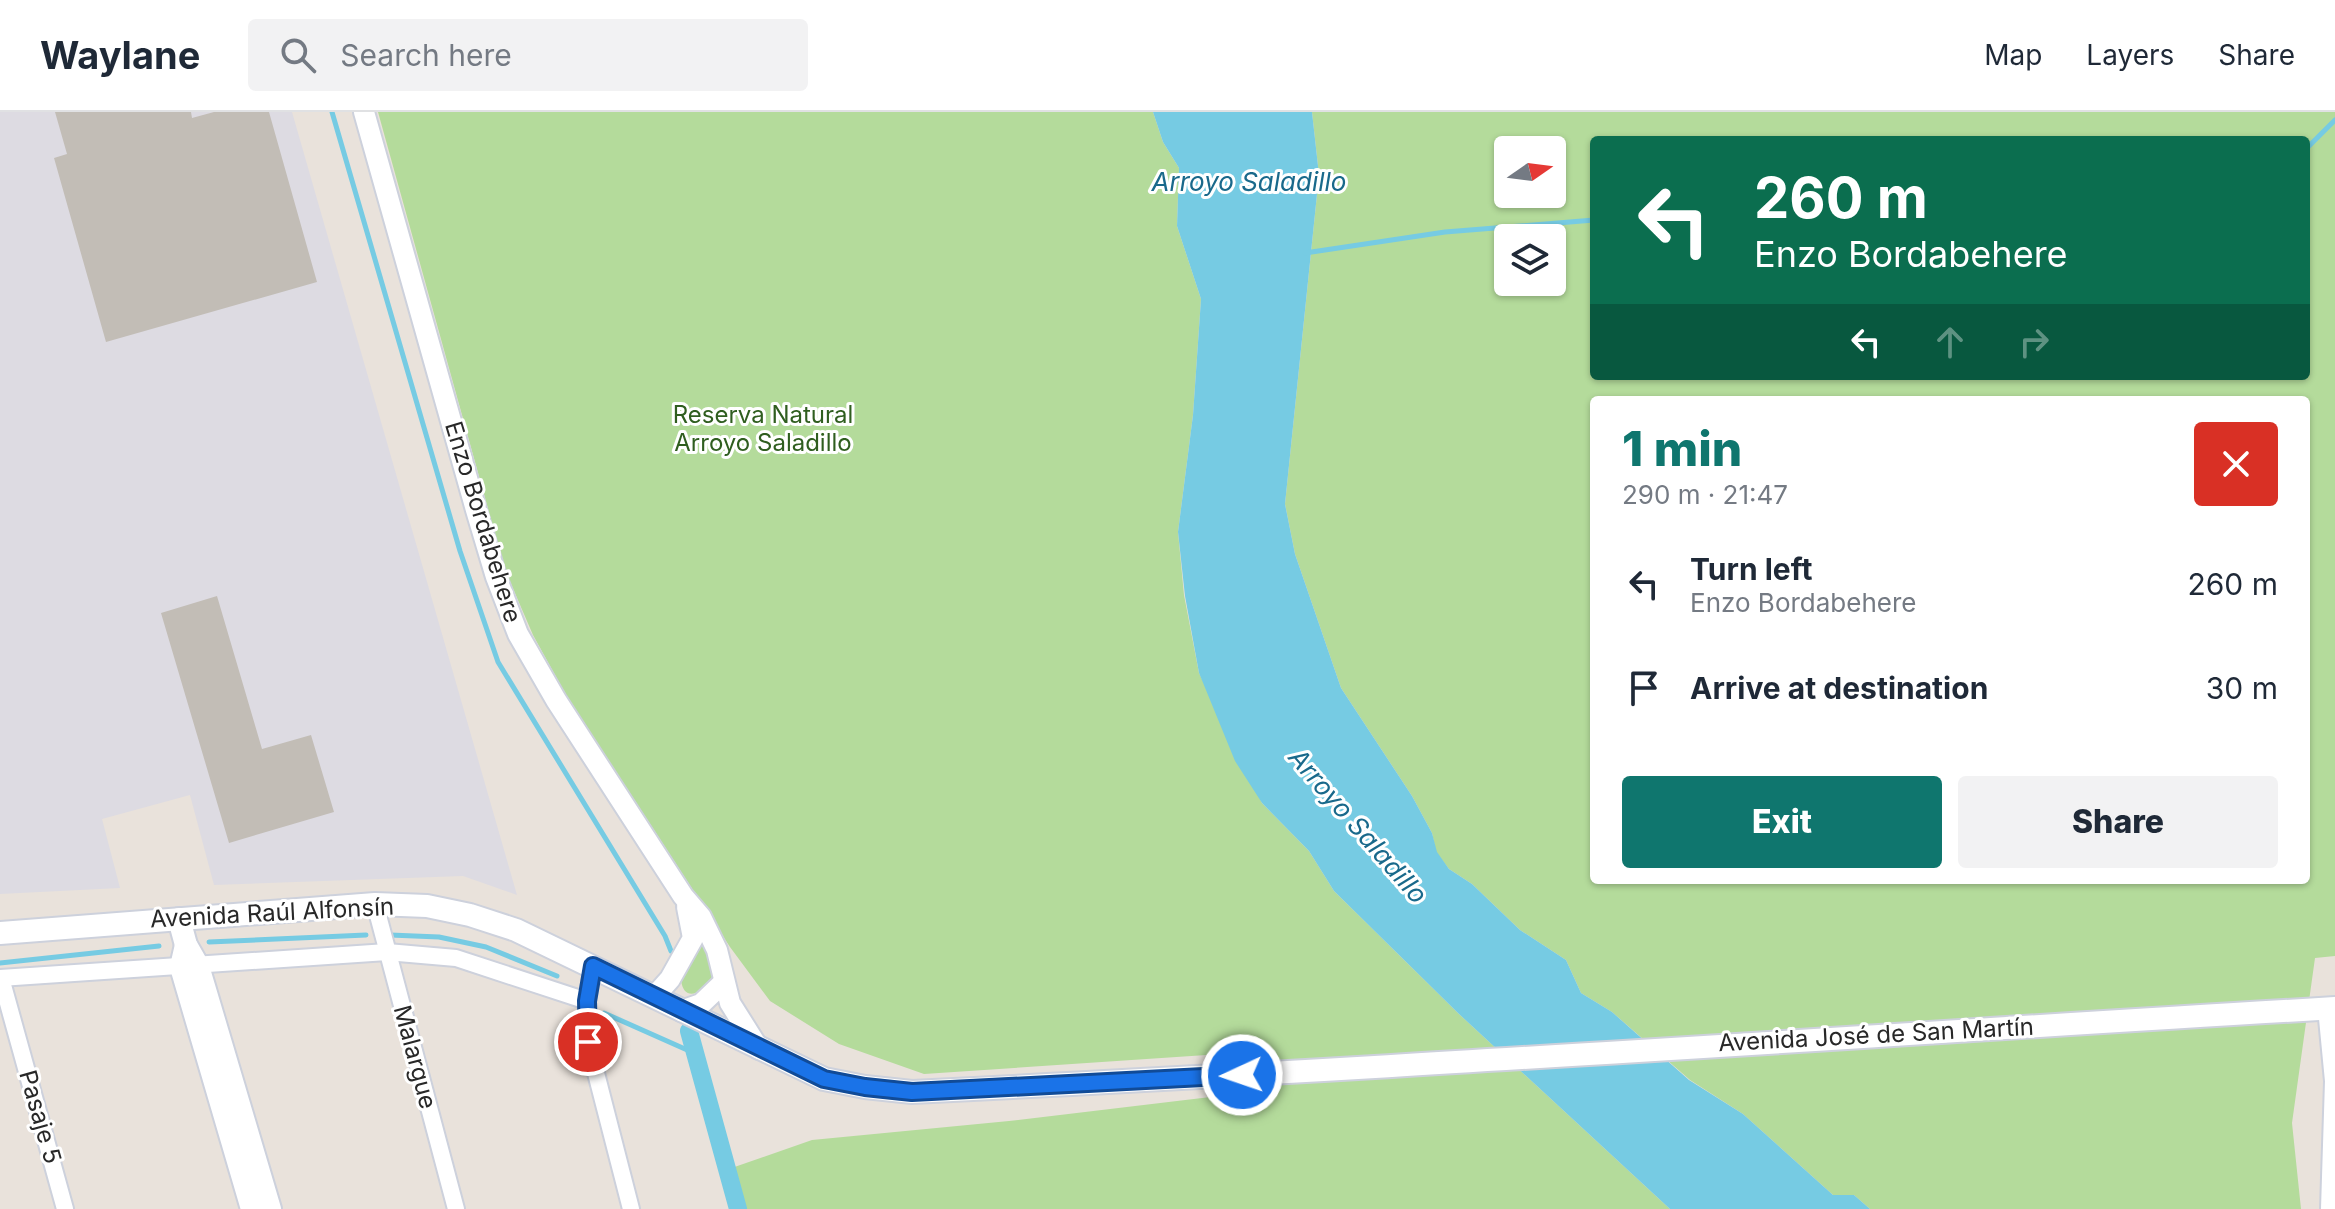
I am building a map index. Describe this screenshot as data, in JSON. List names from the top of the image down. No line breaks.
{"streets":{"main road":["Avenida Raúl Alfonsín","Avenida José de San Martín"],"street":["Enzo Bordabehere","Malargue","Pasaje 5"]},"crossings":[["Enzo Bordabehere","Avenida Raúl Alfonsín"],["Avenida Raúl Alfonsín","Avenida José de San Martín"],["Avenida Raúl Alfonsín","Malargue"]],"water":["Arroyo Saladillo"],"parks":["Reserva Natural Arroyo Saladillo"],"north":"right","page":{"header":"Waylane","search":"Search here","nav":["Map","Layers","Share"],"turn":["260 m","Enzo Bordabehere"],"heading":["1 min","290 m · 21:47"],"list":[{"name":"Turn left","note":"Enzo Bordabehere","value":"260 m"},{"name":"Arrive at destination","value":"30 m"}],"buttons":["Exit","Share"]}}
